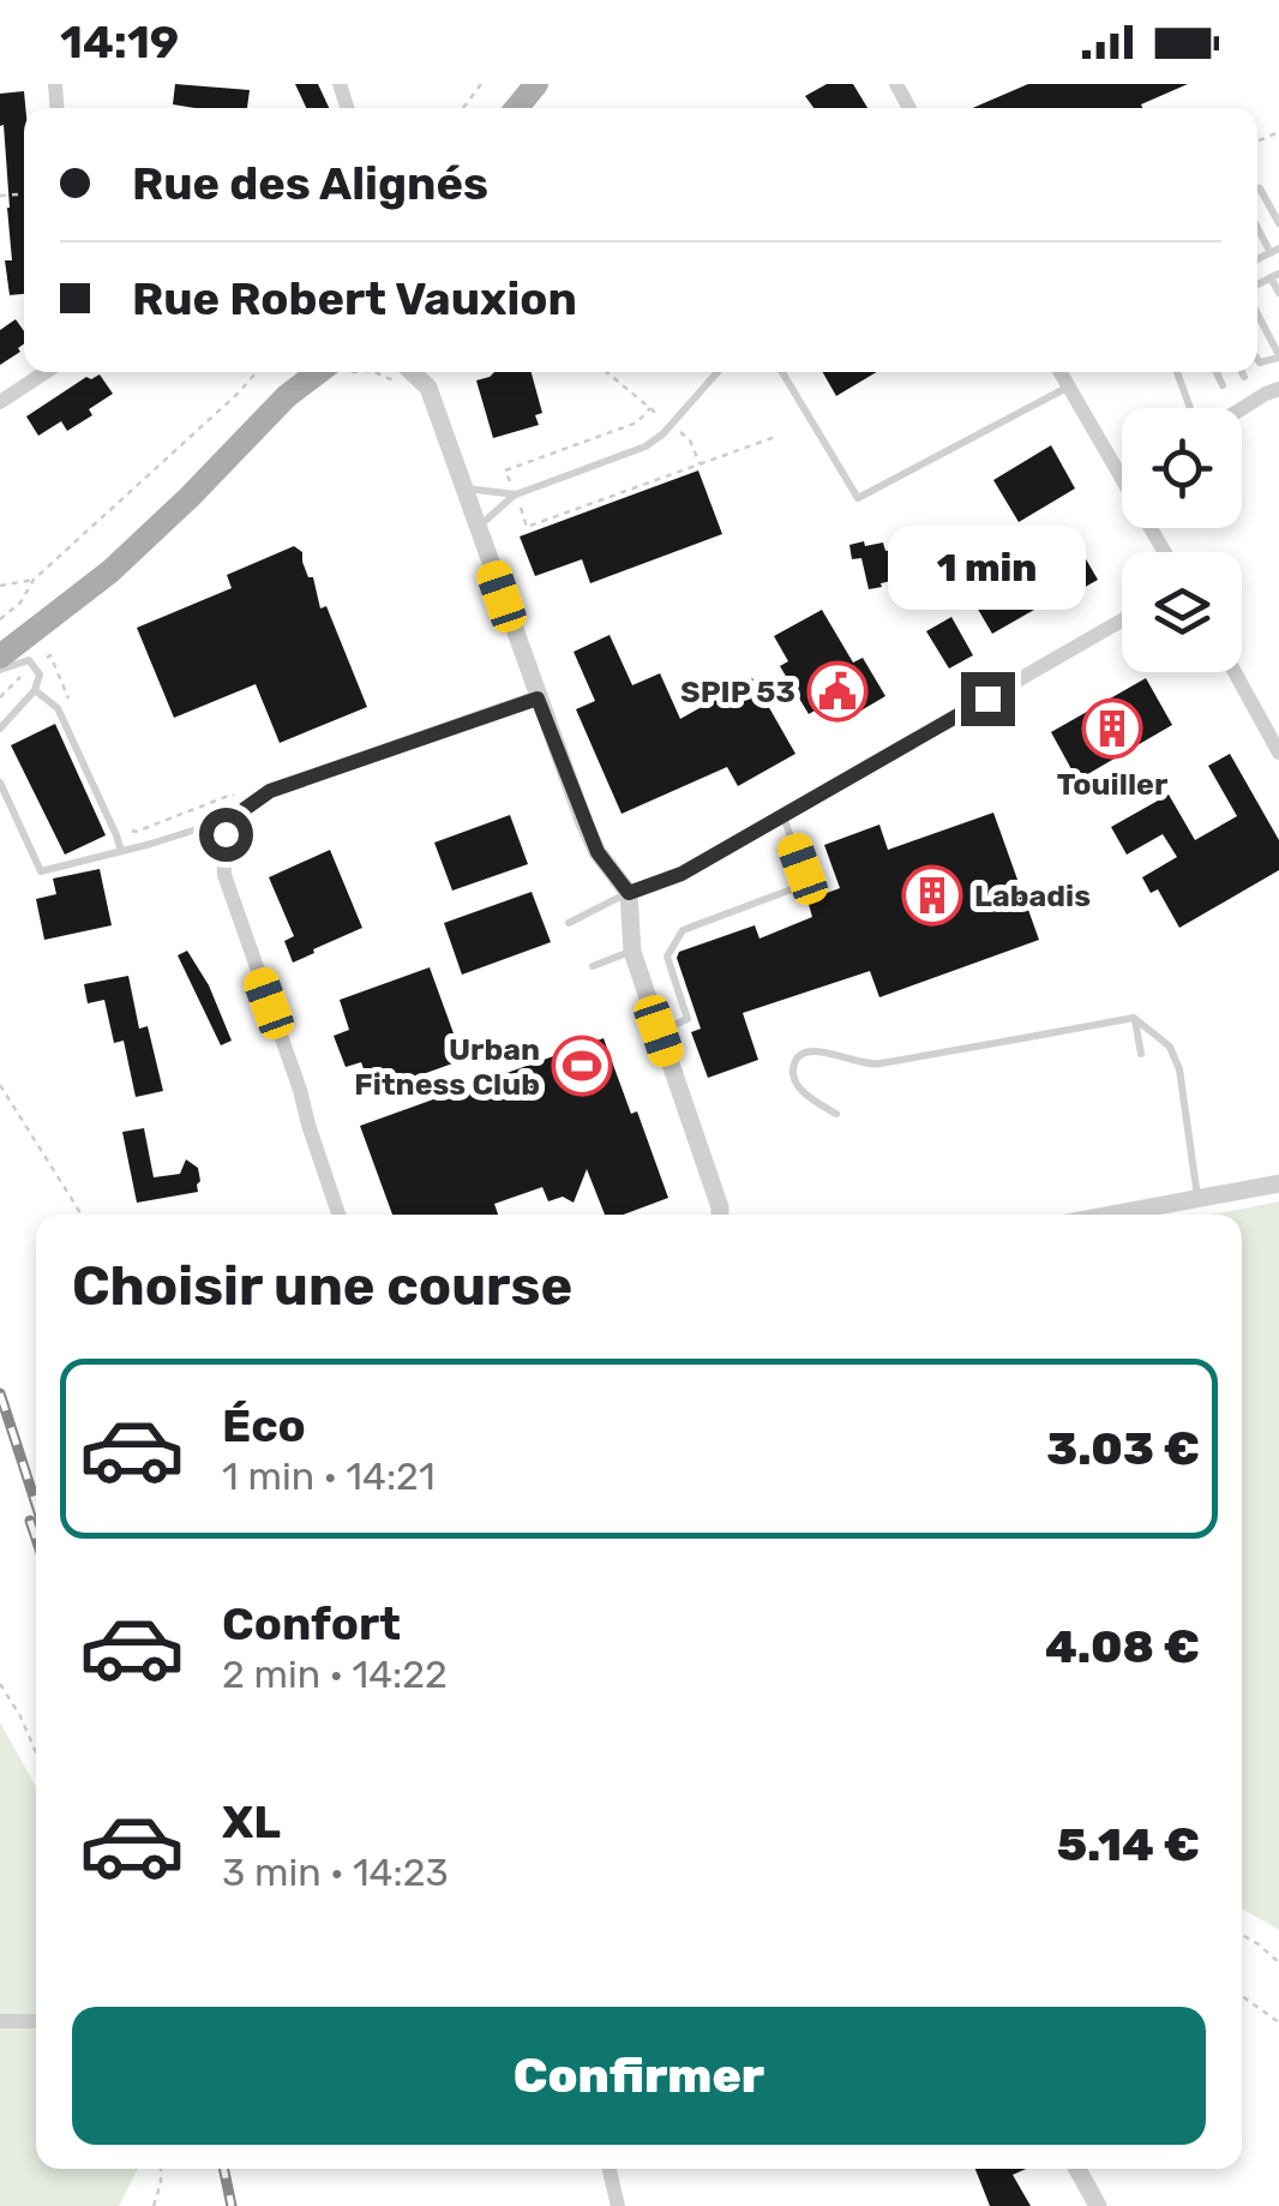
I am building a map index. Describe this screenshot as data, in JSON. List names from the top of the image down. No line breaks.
{"places":{"public building":["SPIP 53"],"building":["Touiller","Labadis"],"sports":["Urban Fitness Club"]},"page":{"status":"14:19","banner":["Rue des Alignés","Rue Robert Vauxion"],"bubble":"1 min","heading":"Choisir une course","list":[{"name":"Éco","note":"1 min · 14:21","value":"3.03 €"},{"name":"Confort","note":"2 min · 14:22","value":"4.08 €"},{"name":"XL","note":"3 min · 14:23","value":"5.14 €"}],"buttons":"Confirmer"}}
